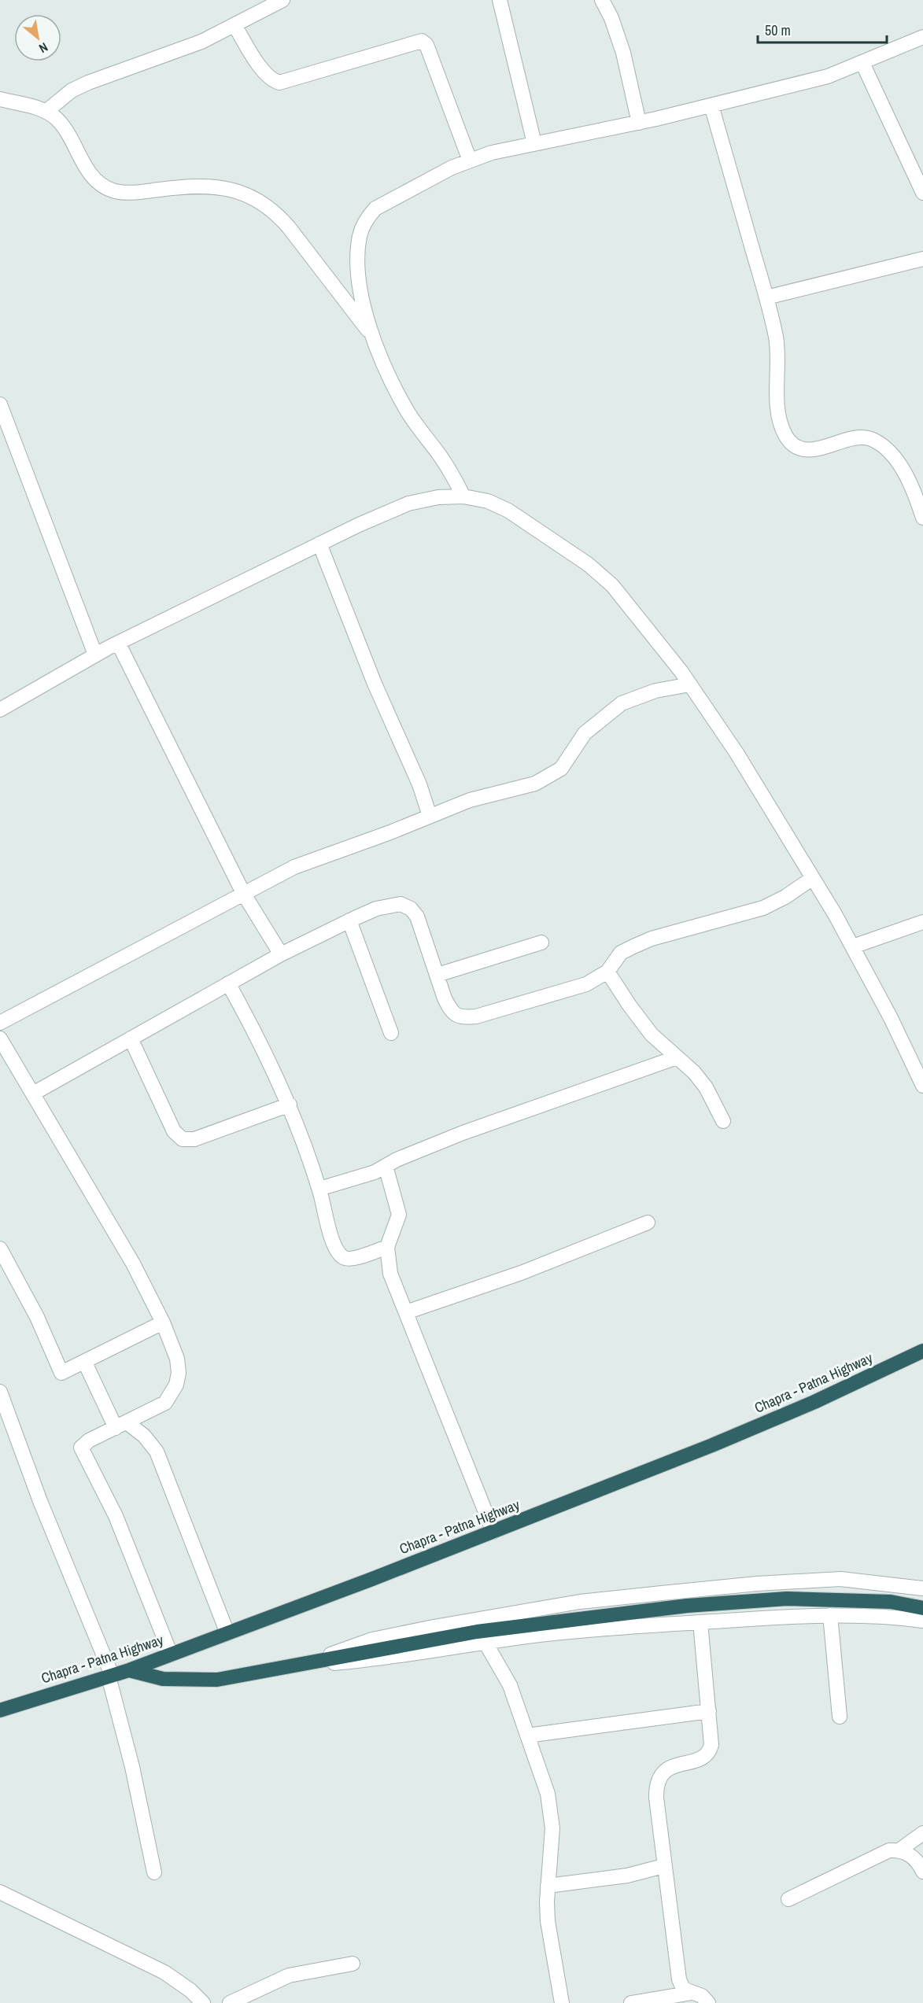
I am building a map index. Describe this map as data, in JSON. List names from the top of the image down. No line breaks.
{"streets":{"highway":["Chapra - Patna Highway"]},"scale_bar":"50 m","north":"bottom right"}
